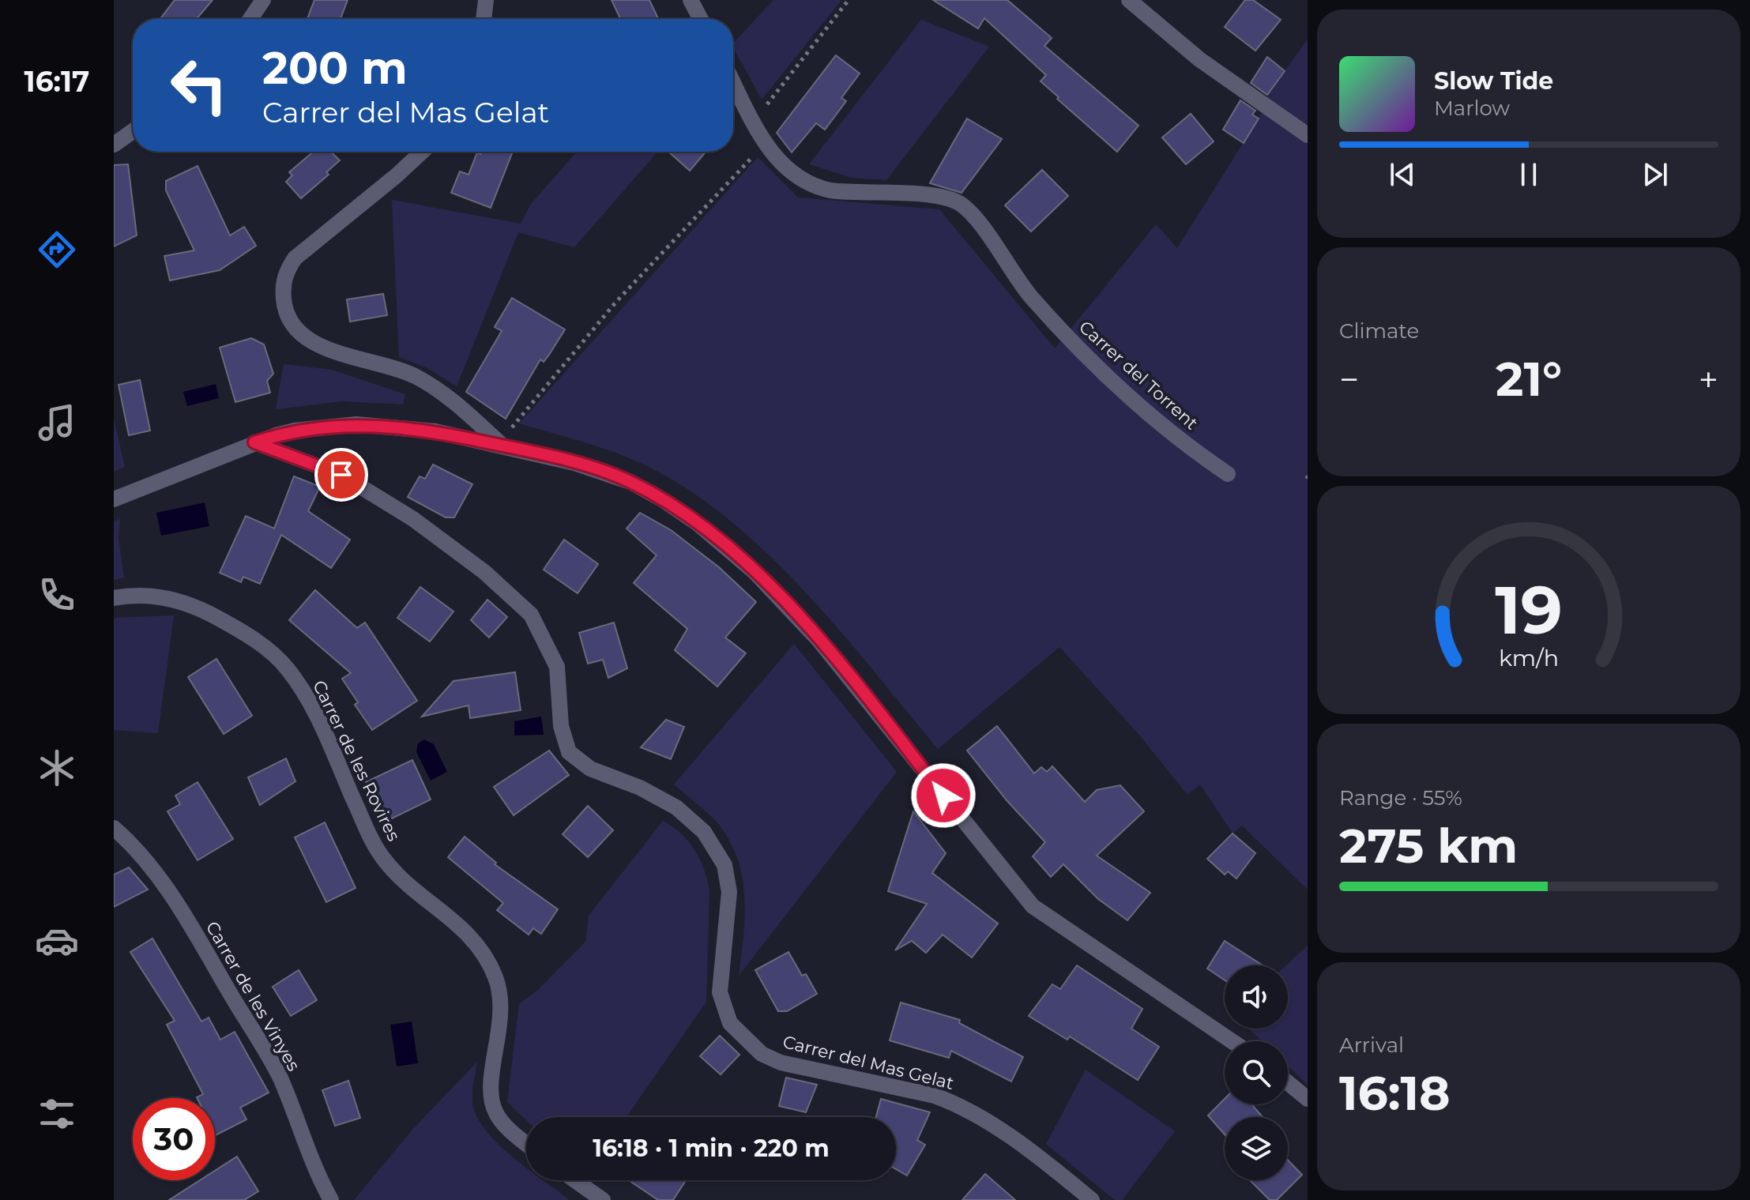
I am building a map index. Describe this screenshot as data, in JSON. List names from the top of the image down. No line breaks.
{"streets":{"street":["Carrer del Torrent","Carrer de les Rovires","Carrer de les Vinyes","Carrer del Mas Gelat"]},"page":{"tabs":"16:17","turn":["200 m","Carrer del Mas Gelat"],"song":["Slow Tide","Marlow"],"tile":["Climate",["Range · 55%","275 km"],["Arrival","16:18"]],"heat":["−","21°","+"],"limit":"30","trip":"16:18 · 1 min · 220 m","gauge":["19","km/h"]}}
